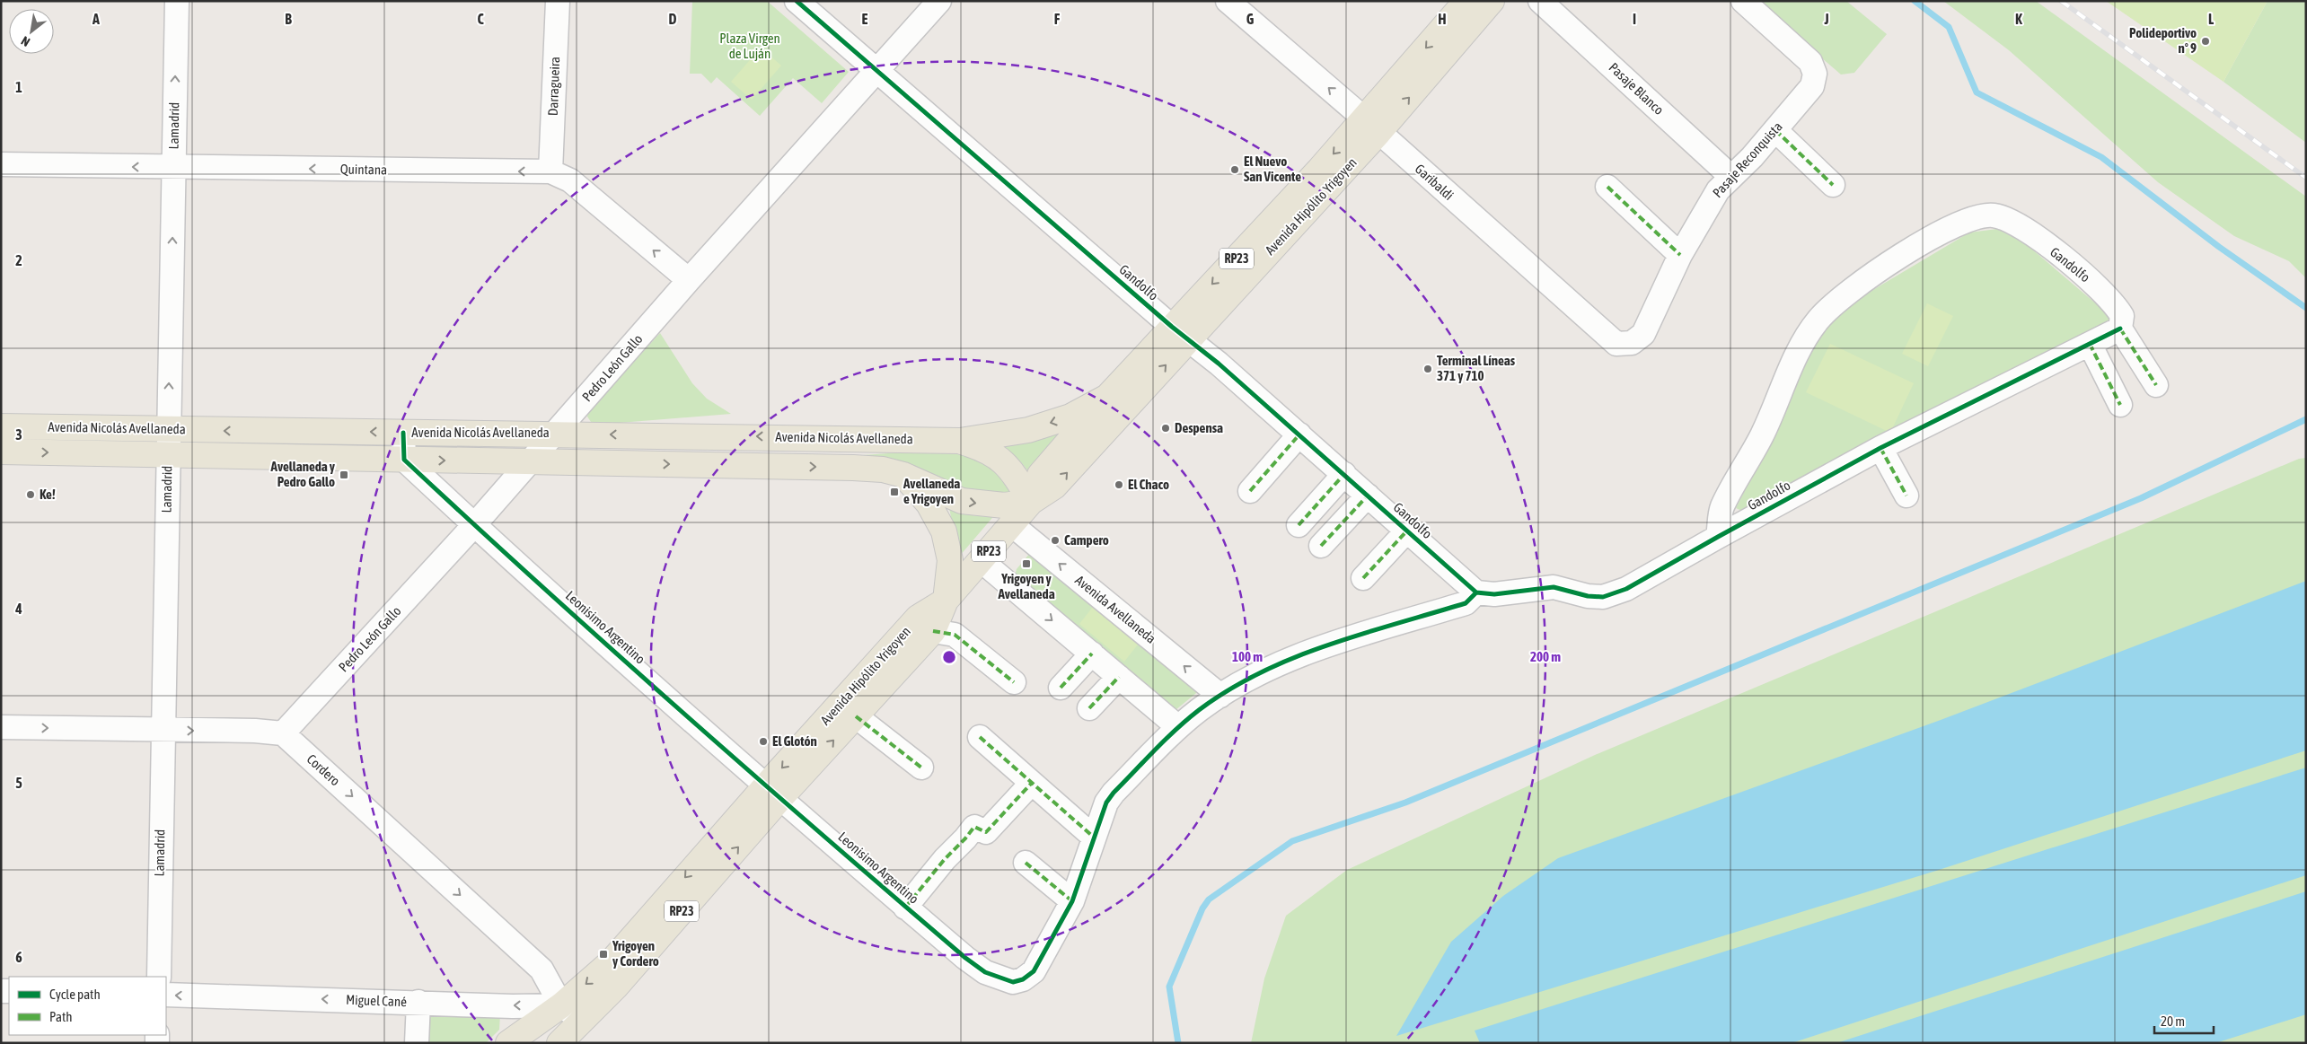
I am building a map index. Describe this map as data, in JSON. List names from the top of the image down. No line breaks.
{"streets":{"main road":["Avenida Hipólito Yrigoyen","RP23","Avenida Nicolás Avellaneda"],"street":["Darragueira","Pasaje Blanco","Lamadrid","Pasaje Reconquista","Quintana","Garibaldi","Gandolfo","Pedro León Gallo","Avenida Avellaneda","Leonisimo Argentino","Cordero","Miguel Cané"]},"crossings":[["Darragueira","Quintana"],["Pasaje Blanco","Pasaje Reconquista"],["Lamadrid","Quintana"],["Lamadrid","Avenida Nicolás Avellaneda"],["Pasaje Reconquista","Garibaldi"],["Quintana","Pedro León Gallo"],["Garibaldi","Avenida Hipólito Yrigoyen"],["Avenida Hipólito Yrigoyen","Gandolfo"],["Avenida Hipólito Yrigoyen","Avenida Nicolás Avellaneda"],["Avenida Hipólito Yrigoyen","Avenida Avellaneda"],["Avenida Hipólito Yrigoyen","Leonisimo Argentino"],["Avenida Hipólito Yrigoyen","Cordero"],["Avenida Hipólito Yrigoyen","Miguel Cané"],["Gandolfo","Pedro León Gallo"],["Gandolfo","Leonisimo Argentino"],["Pedro León Gallo","Avenida Nicolás Avellaneda"],["Pedro León Gallo","Leonisimo Argentino"],["Pedro León Gallo","Cordero"],["Avenida Nicolás Avellaneda","Leonisimo Argentino"],["Avenida Avellaneda","Leonisimo Argentino"],["Cordero","Miguel Cané"]],"one_way":["Lamadrid","Quintana","Cordero","Miguel Cané"],"parks":["Plaza Virgen de Luján"],"places":{"other":["Polideportivo n° 9","El Nuevo San Vicente","Terminal Líneas 371 y 710","Despensa","El Chaco","Ke!","Campero","El Glotón"],"transit":["Avellaneda y Pedro Gallo","Avellaneda e Yrigoyen","Yrigoyen y Avellaneda","Yrigoyen y Cordero"]},"legend":["Cycle path","Path"],"scale_bar":"20 m","north":"bottom left","grid":{"columns":["A","B","C","D","E","F","G","H","I","J","K","L"],"rows":["1","2","3","4","5","6"]},"rings":["100 m","200 m"]}
